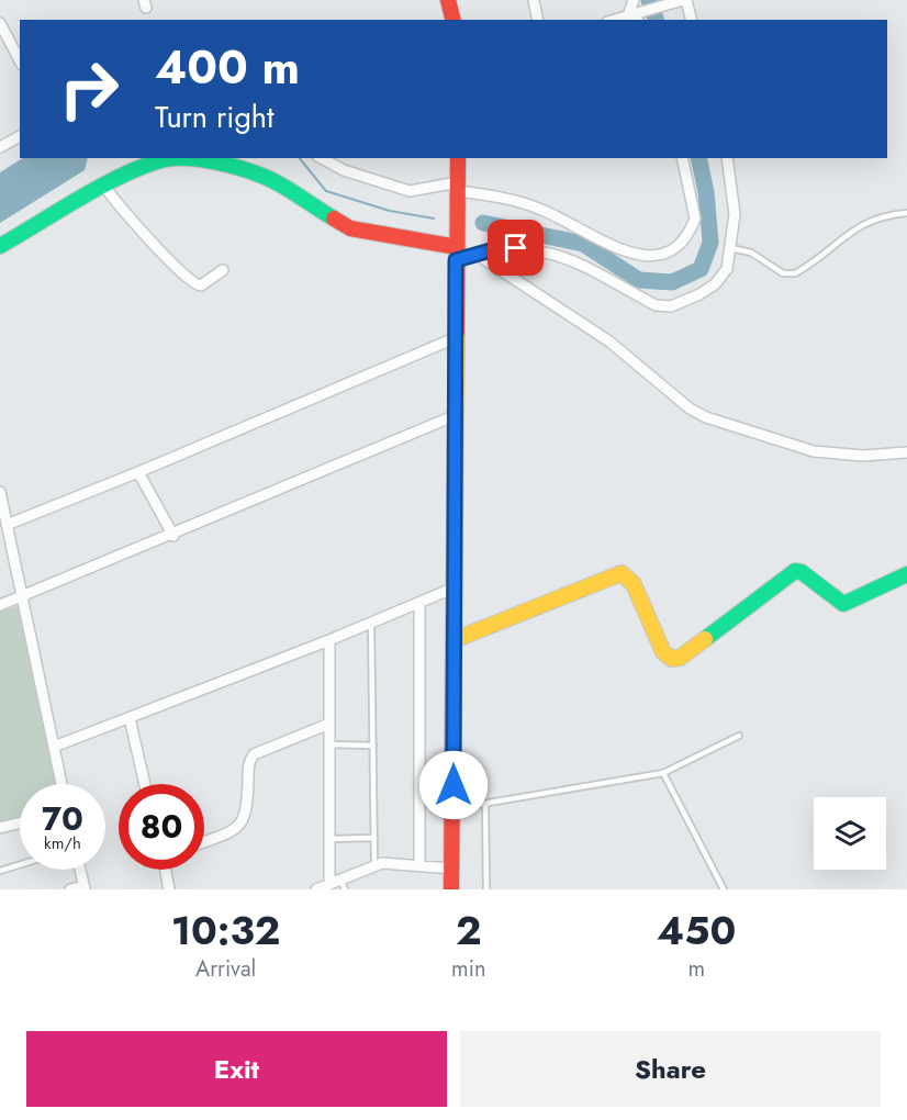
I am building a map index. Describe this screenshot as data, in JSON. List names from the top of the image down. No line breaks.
{"page":{"turn":["400 m","Turn right"],"speed":"70 km/h","limit":"80","eta":["10:32","Arrival","2","min","450","m"],"buttons":["Exit","Share"]}}
